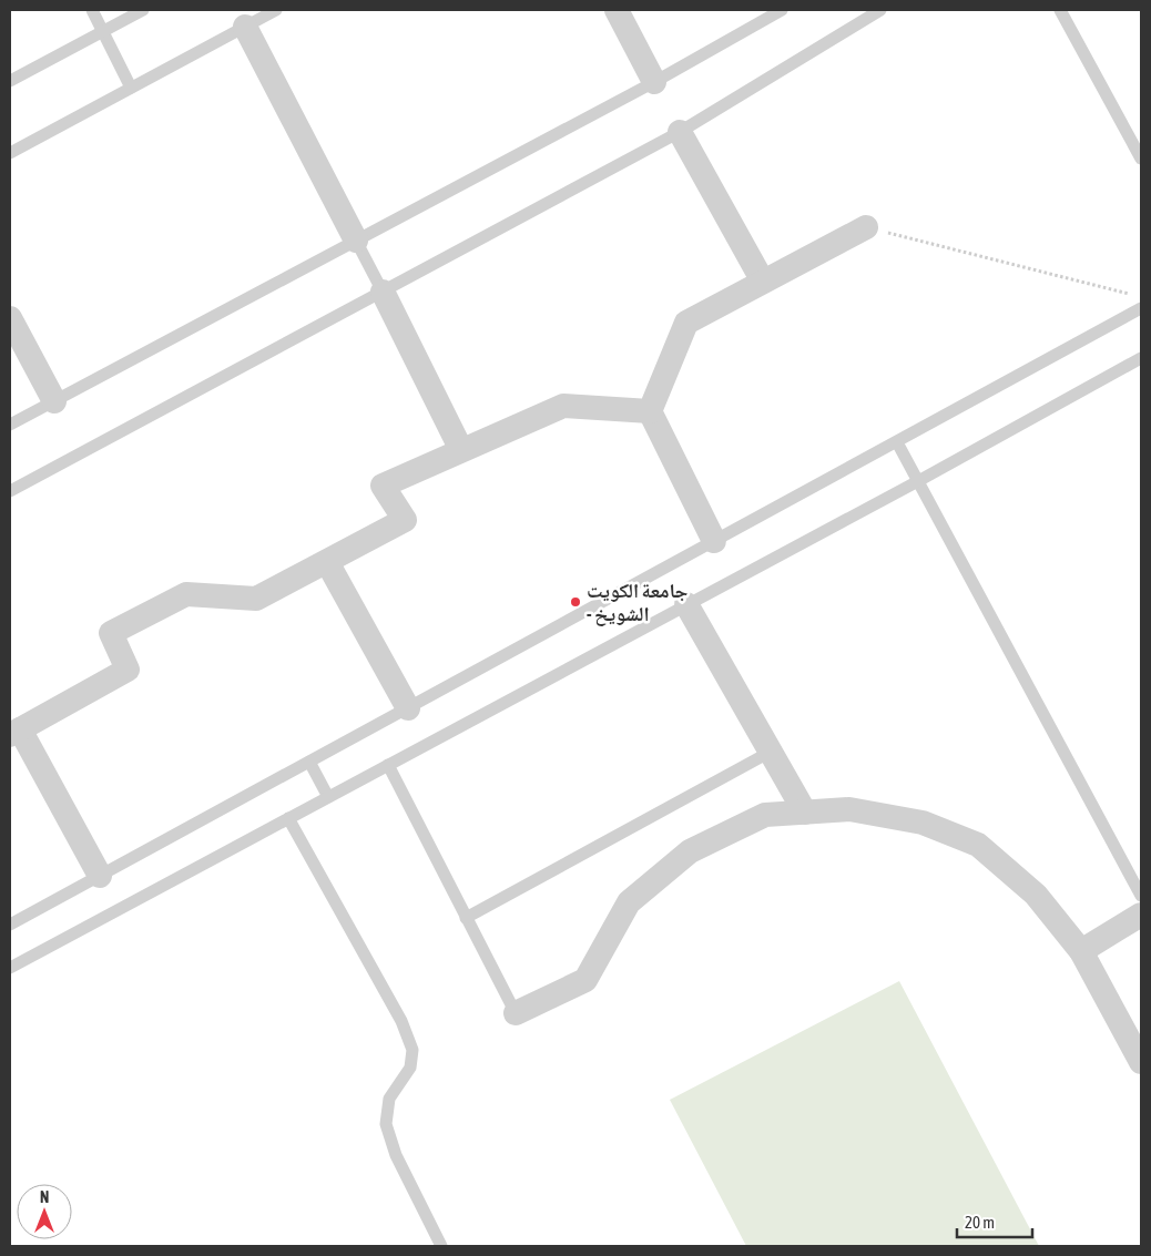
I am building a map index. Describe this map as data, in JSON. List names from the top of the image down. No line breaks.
{"places":["جامعة الكويت - الشويخ"],"scale_bar":"20 m","north":"top"}
